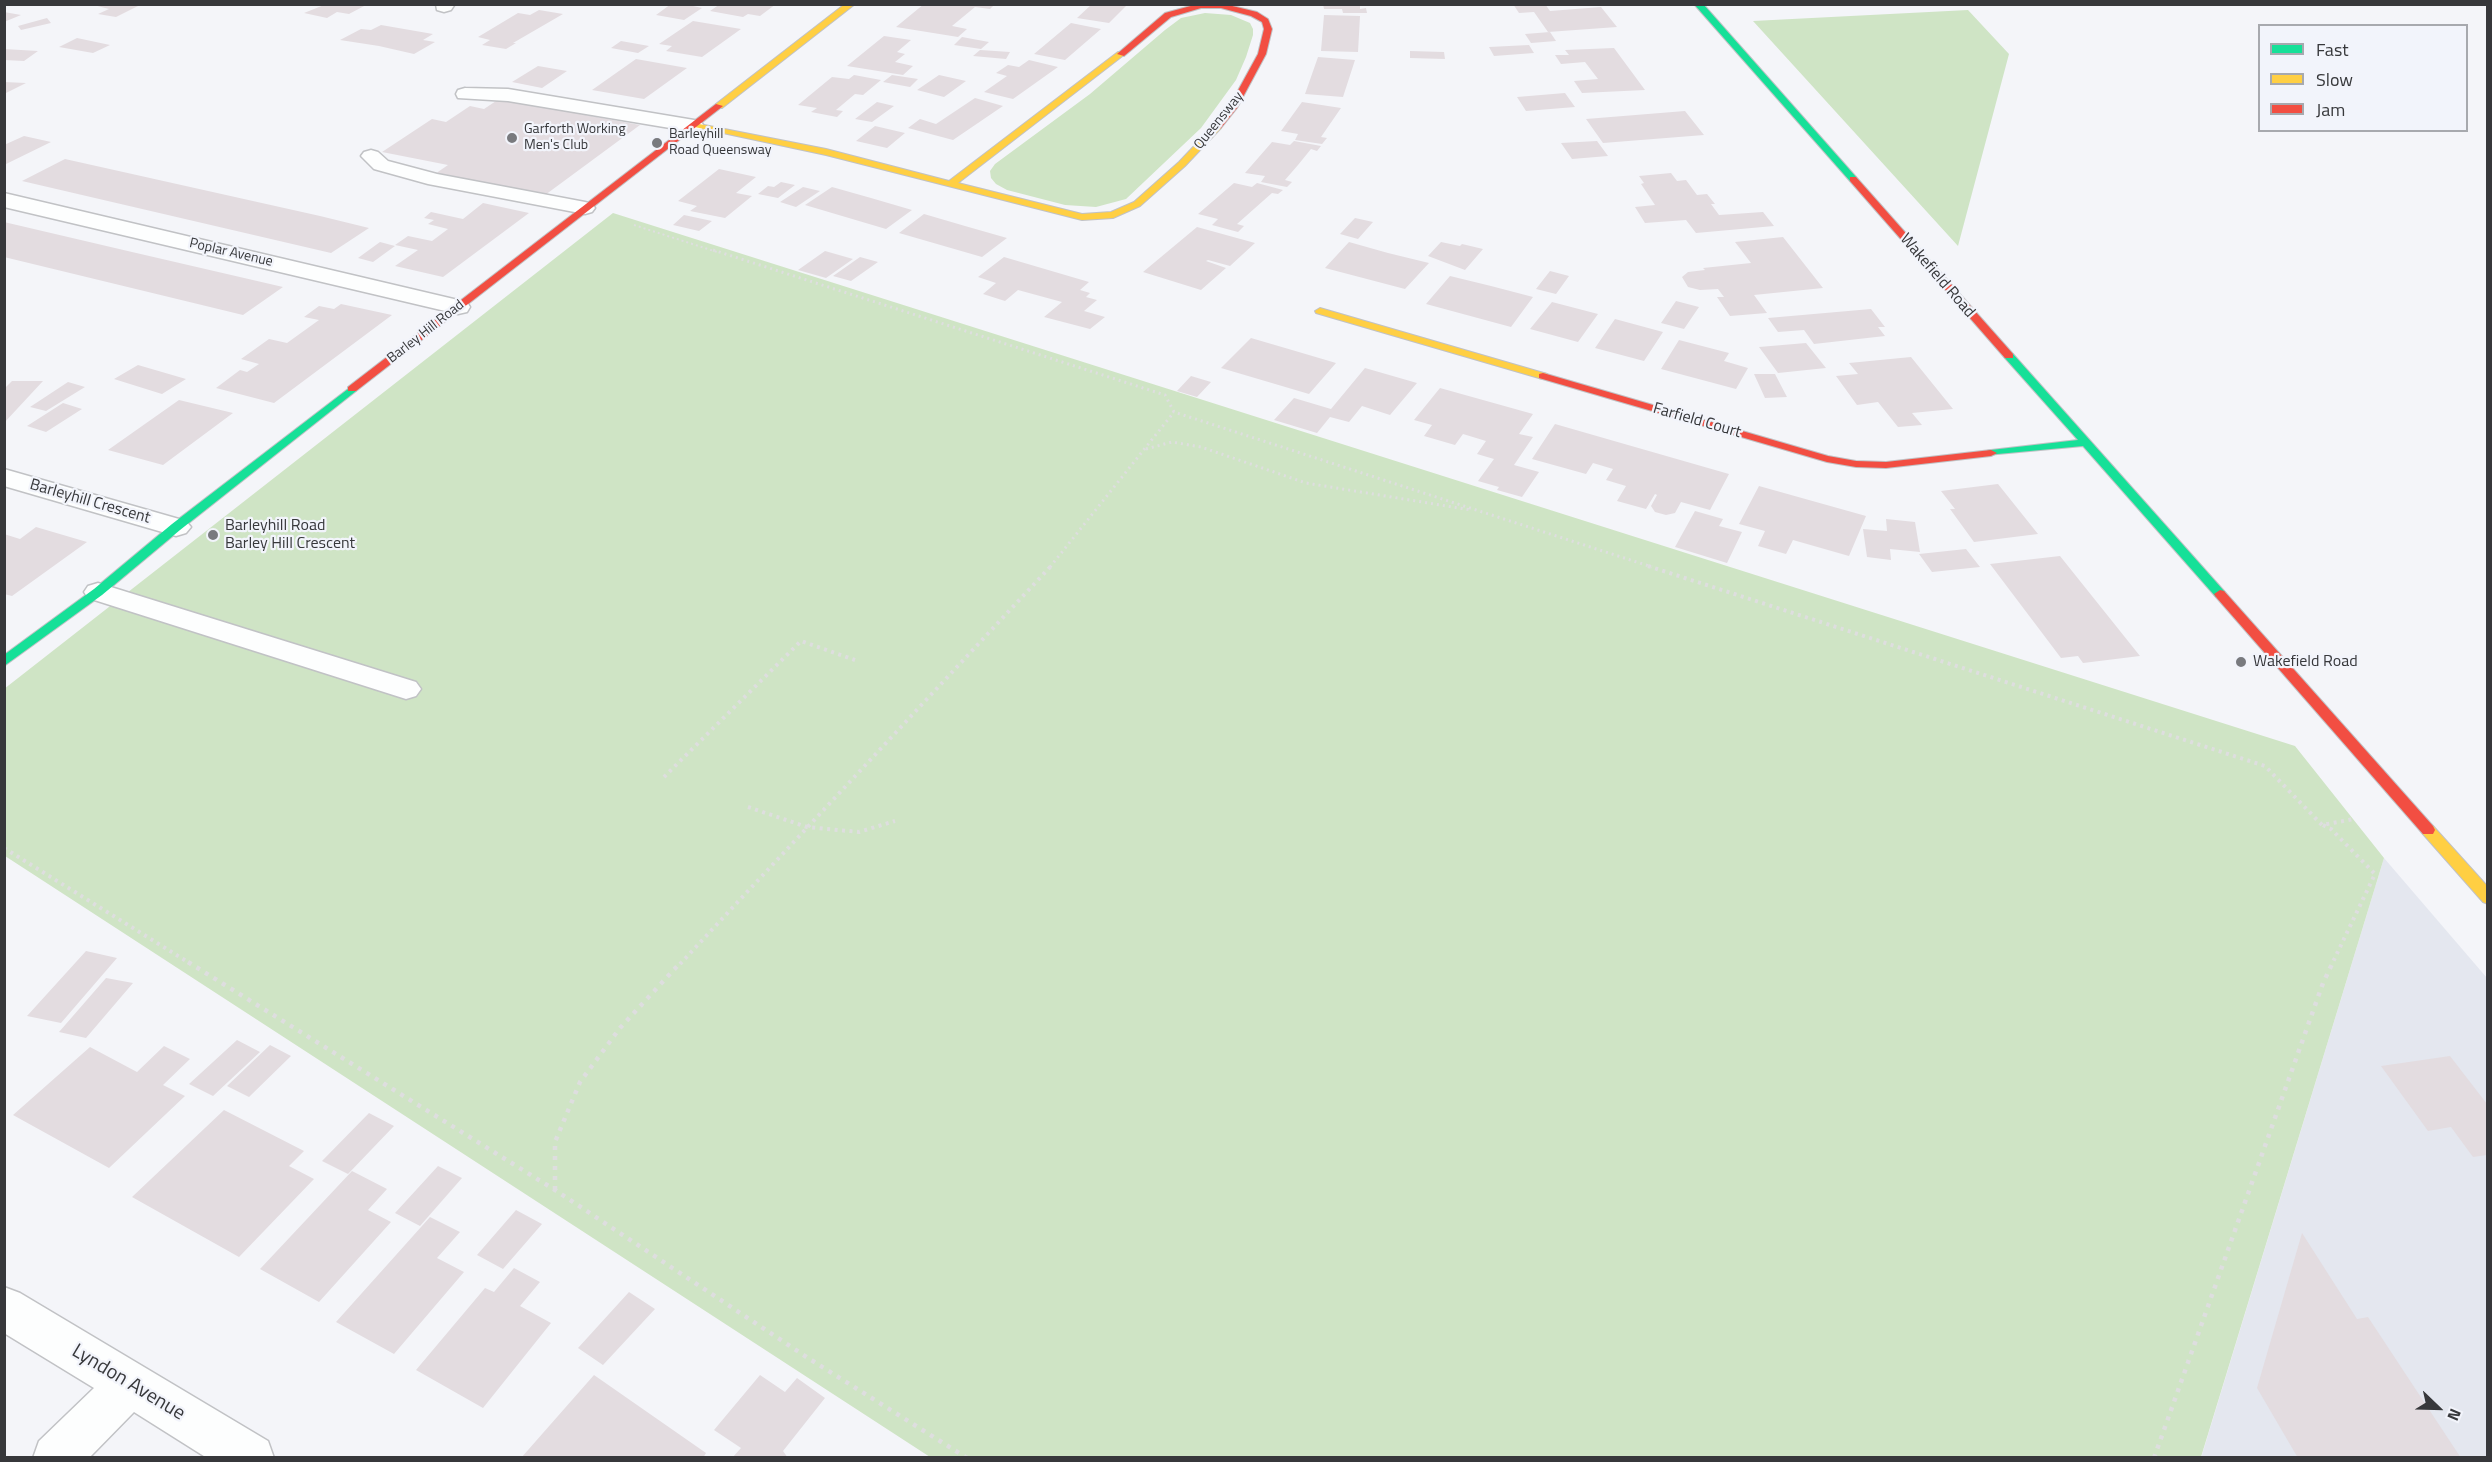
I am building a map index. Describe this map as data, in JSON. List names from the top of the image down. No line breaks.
{"streets":{"street":["Queensway","Poplar Avenue","Wakefield Road","Barley Hill Road","Farfield Court","Barleyhill Crescent","Lyndon Avenue"]},"crossings":[["Queensway","Barley Hill Road"],["Poplar Avenue","Barley Hill Road"],["Wakefield Road","Farfield Court"],["Barley Hill Road","Barleyhill Crescent"]],"places":["Garforth Working Men's Club","Barleyhill Road Queensway","Barleyhill Road Barley Hill Crescent","Wakefield Road"],"legend":["Fast","Slow","Jam"],"north":"bottom right"}
